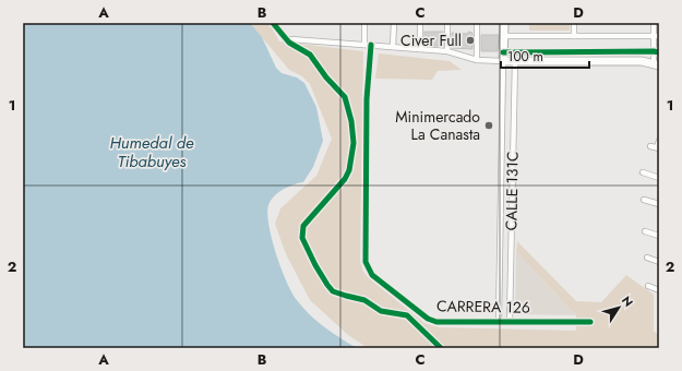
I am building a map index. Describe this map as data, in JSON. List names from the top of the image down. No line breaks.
{"streets":{"street":["CALLE 131C","CARRERA 126"]},"crossings":[["CALLE 131C","CARRERA 126"]],"water":["Humedal de Tibabuyes"],"places":["Civer Full","Minimercado La Canasta"],"scale_bar":"100 m","north":"top right","grid":{"columns":["A","B","C","D"],"rows":["1","2"]}}
